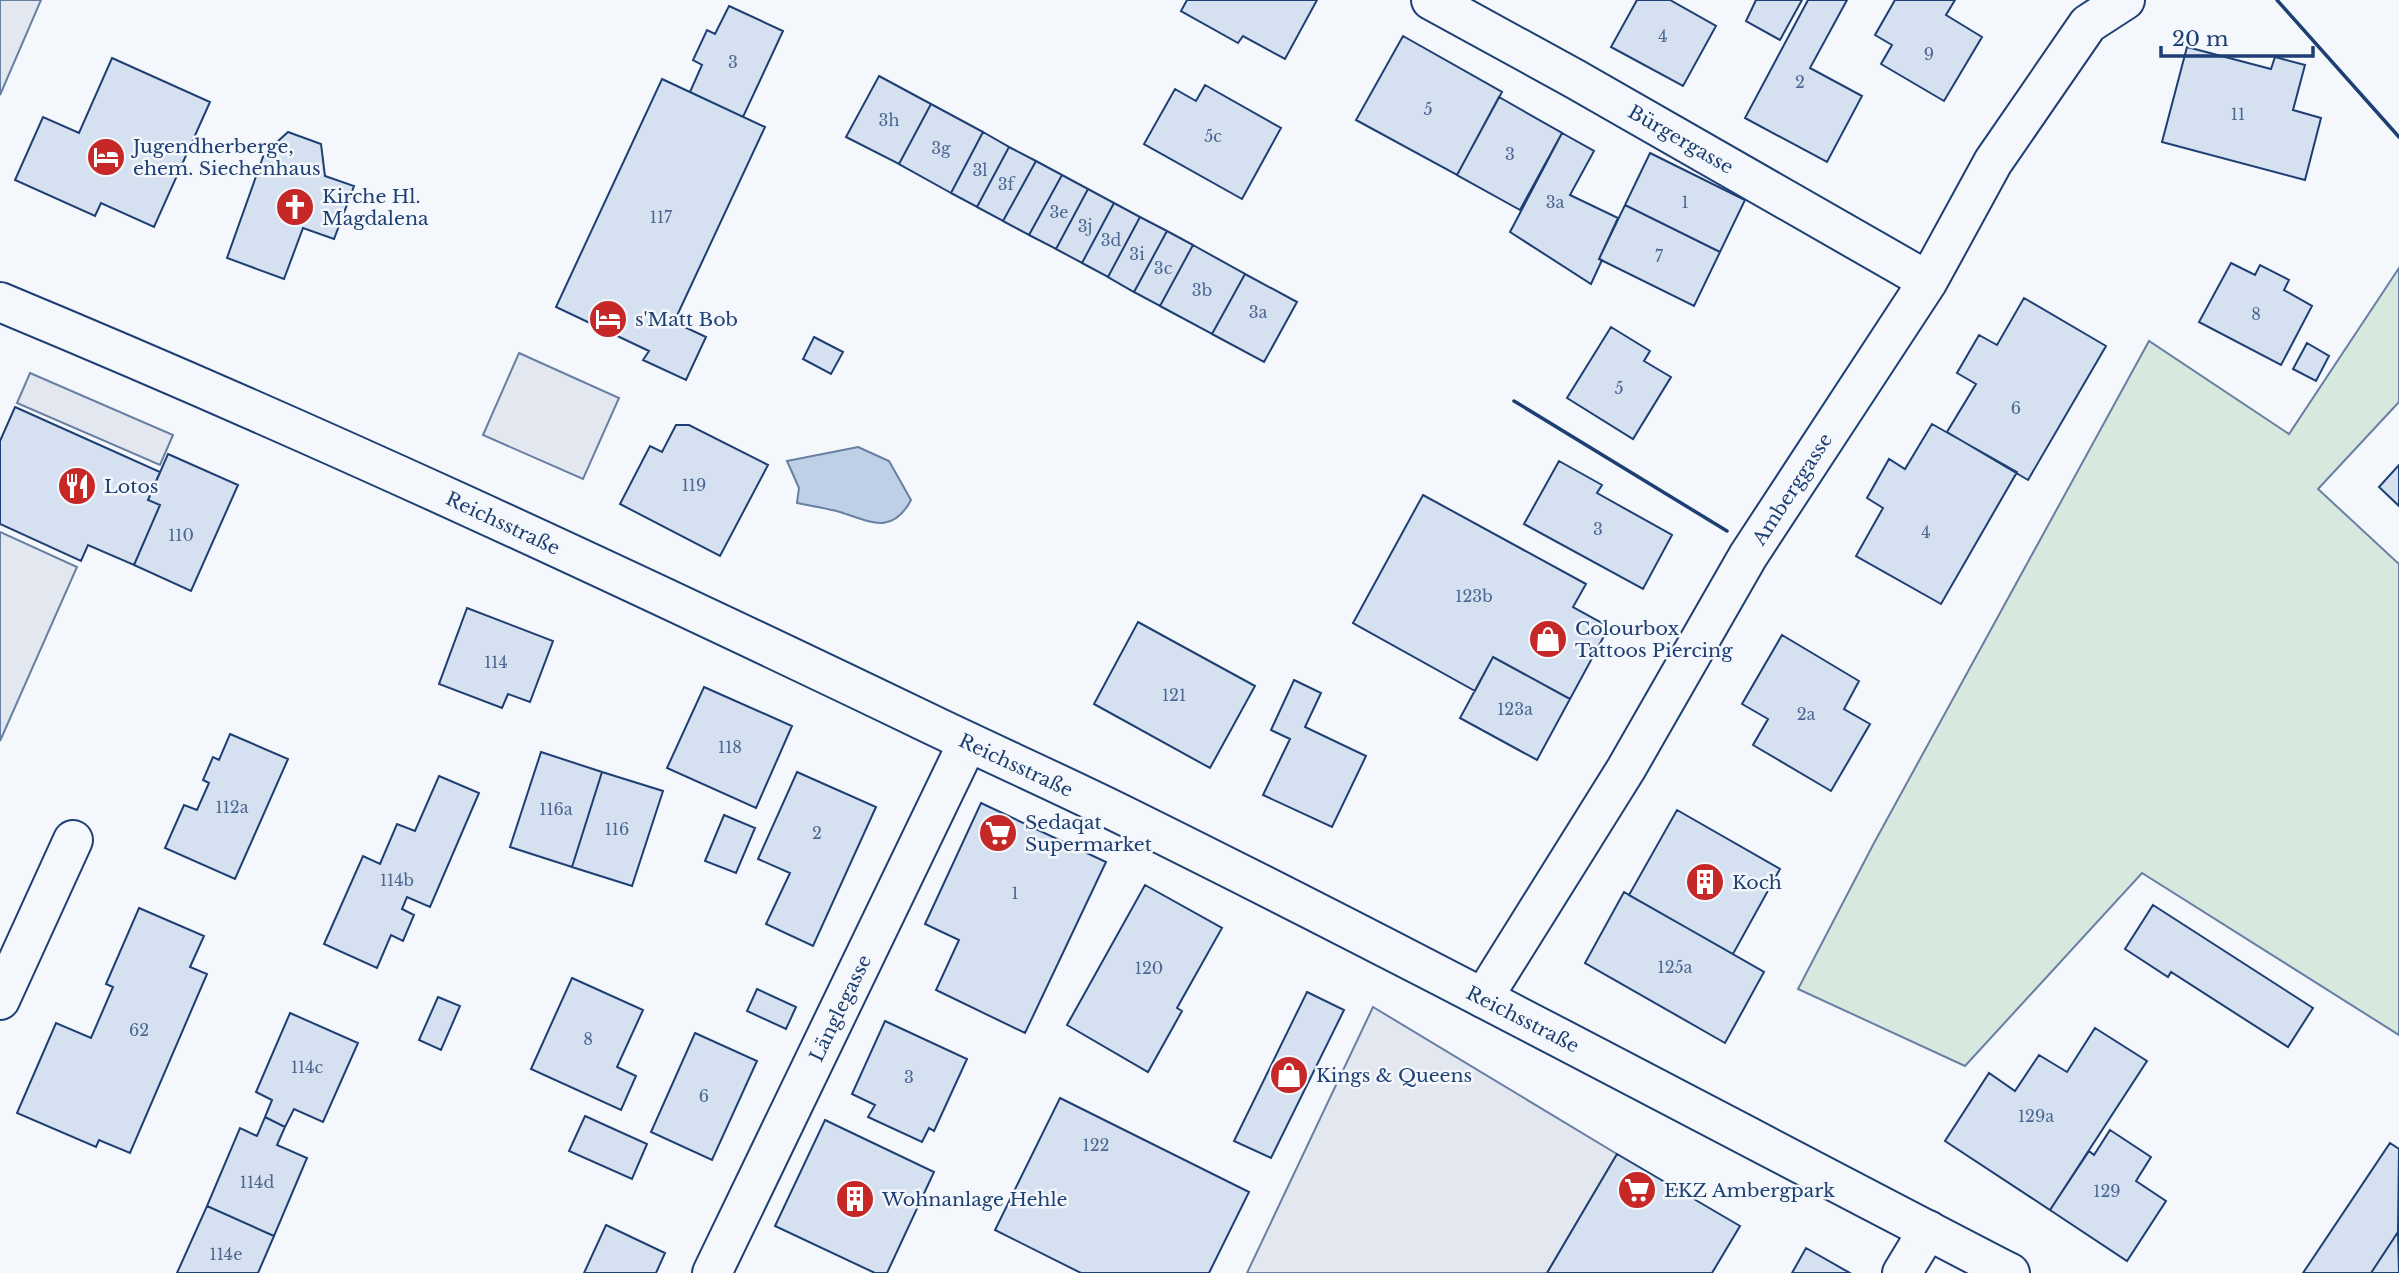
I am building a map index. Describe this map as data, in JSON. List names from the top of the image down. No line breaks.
{"streets":{"street":["Bürgergasse","Amberggasse","Reichsstraße","Länglegasse"]},"crossings":[["Bürgergasse","Amberggasse"],["Amberggasse","Reichsstraße"],["Reichsstraße","Länglegasse"]],"places":{"hotel":["Jugendherberge, ehem. Siechenhaus","s'Matt Bob"],"church":["Kirche Hl. Magdalena"],"restaurant":["Lotos"],"shop":["Colourbox Tattoos Piercing","Kings & Queens"],"supermarket":["Sedaqat Supermarket","EKZ Ambergpark"],"building":["Koch","Wohnanlage Hehle"]},"house_numbers":["4","9","3","2","5","11","3h","5c","3g","3","3l","3f","3a","1","3e","117","3j","3d","3i","7","3c","3b","3a","8","5","6","119","3","4","110","123b","114","121","123a","2a","118","112a","116a","116","2","114b","1","125a","120","62","8","114c","3","6","129a","122","114d","129","114e"],"scale_bar":"20 m"}
